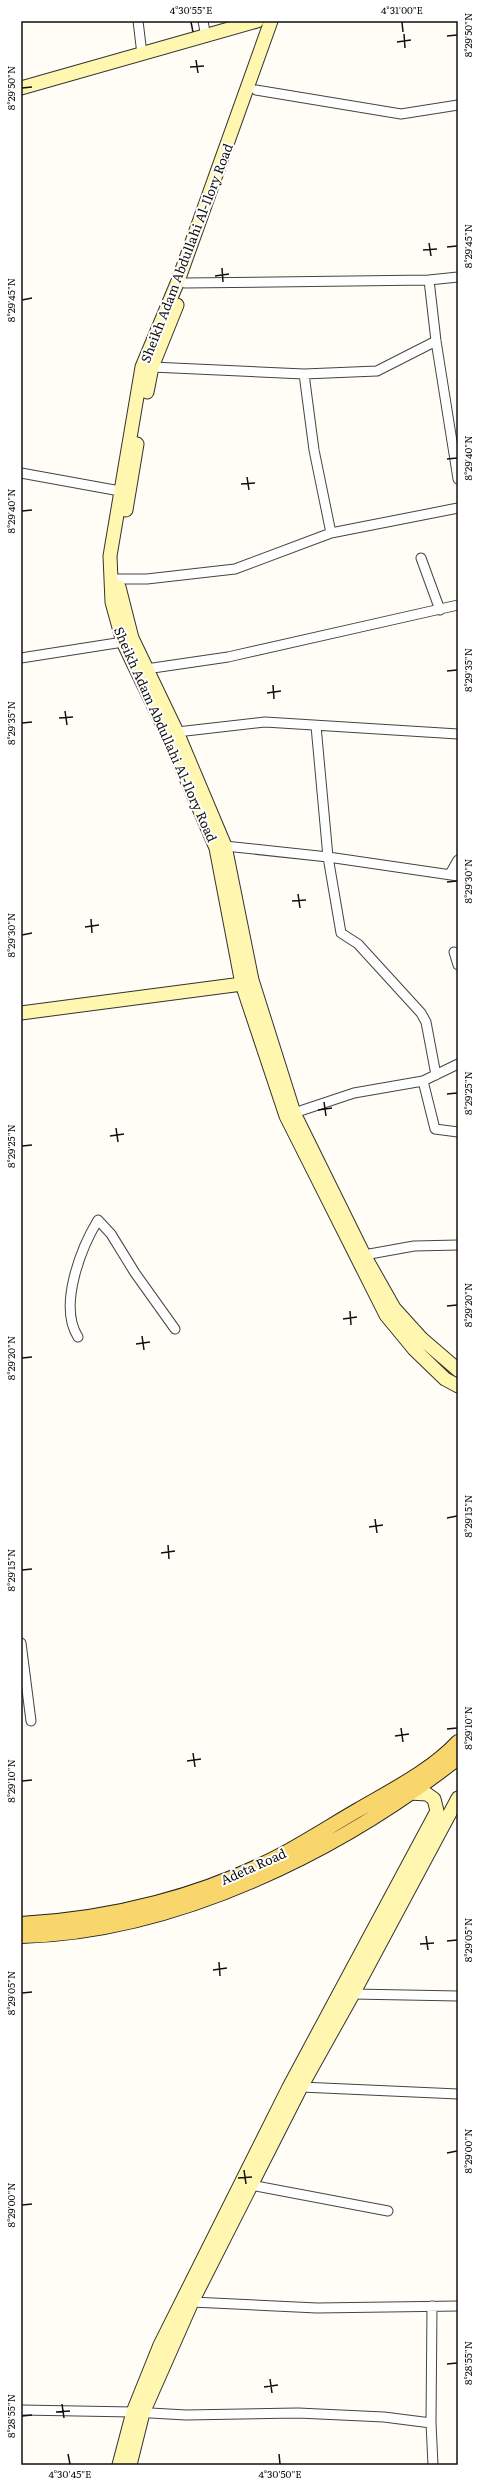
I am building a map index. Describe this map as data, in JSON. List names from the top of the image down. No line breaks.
{"streets":{"main road":["Adeta Road"],"street":["Sheikh Adam Abdullahi Al-Ilory Road"]},"coordinates":["4°30'55\"E","4°31'00\"E","8°29'50\"N","8°29'45\"N","8°29'40\"N","8°29'35\"N","8°29'30\"N","8°29'25\"N","8°29'20\"N","8°29'15\"N","8°29'10\"N","8°29'05\"N","8°29'00\"N","8°28'55\"N","4°30'45\"E","4°30'50\"E"]}
